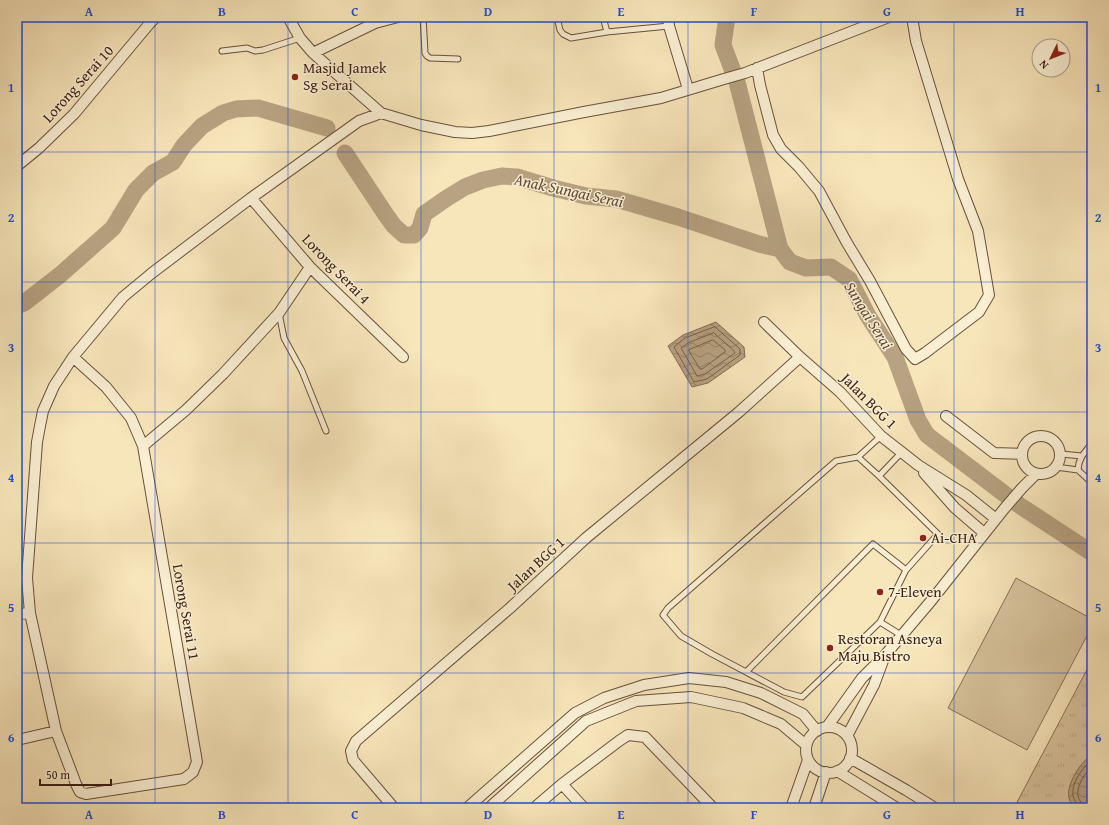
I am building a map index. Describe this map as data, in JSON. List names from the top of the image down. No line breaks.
{"streets":{"street":["Lorong Serai 10","Lorong Serai 4","Jalan BGG 1","Lorong Serai 11"]},"water":["Anak Sungai Serai","Sungai Serai"],"places":["Masjid Jamek Sg Serai","Ai-CHA","7-Eleven","Restoran Asneya Maju Bistro"],"scale_bar":"50 m","north":"bottom left","grid":{"columns":["A","B","C","D","E","F","G","H"],"rows":["1","2","3","4","5","6"]}}
